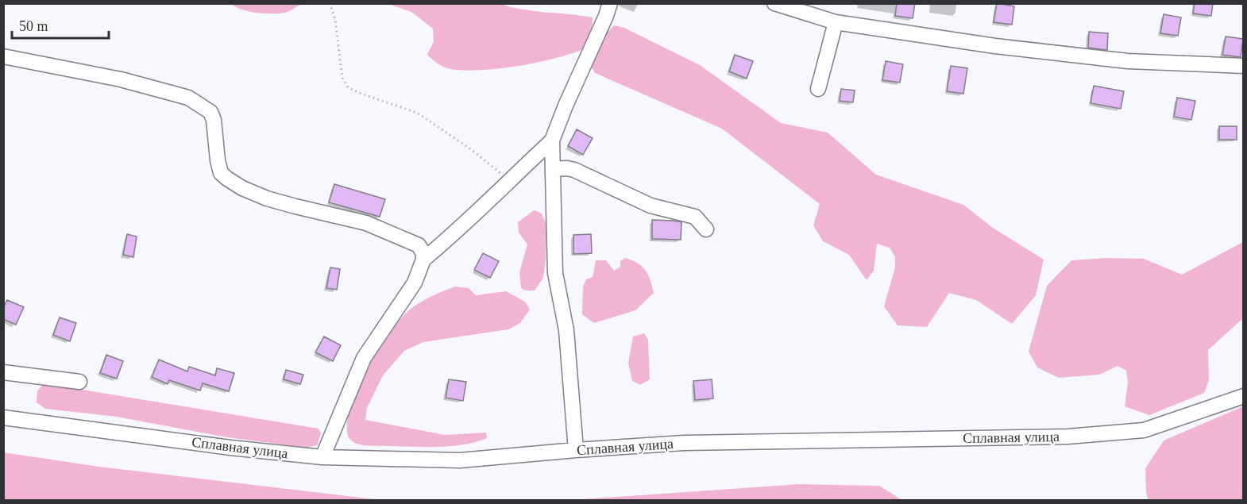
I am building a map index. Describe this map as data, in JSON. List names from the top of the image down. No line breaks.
{"streets":{"street":["Сплавная улица"]},"scale_bar":"50 m"}
